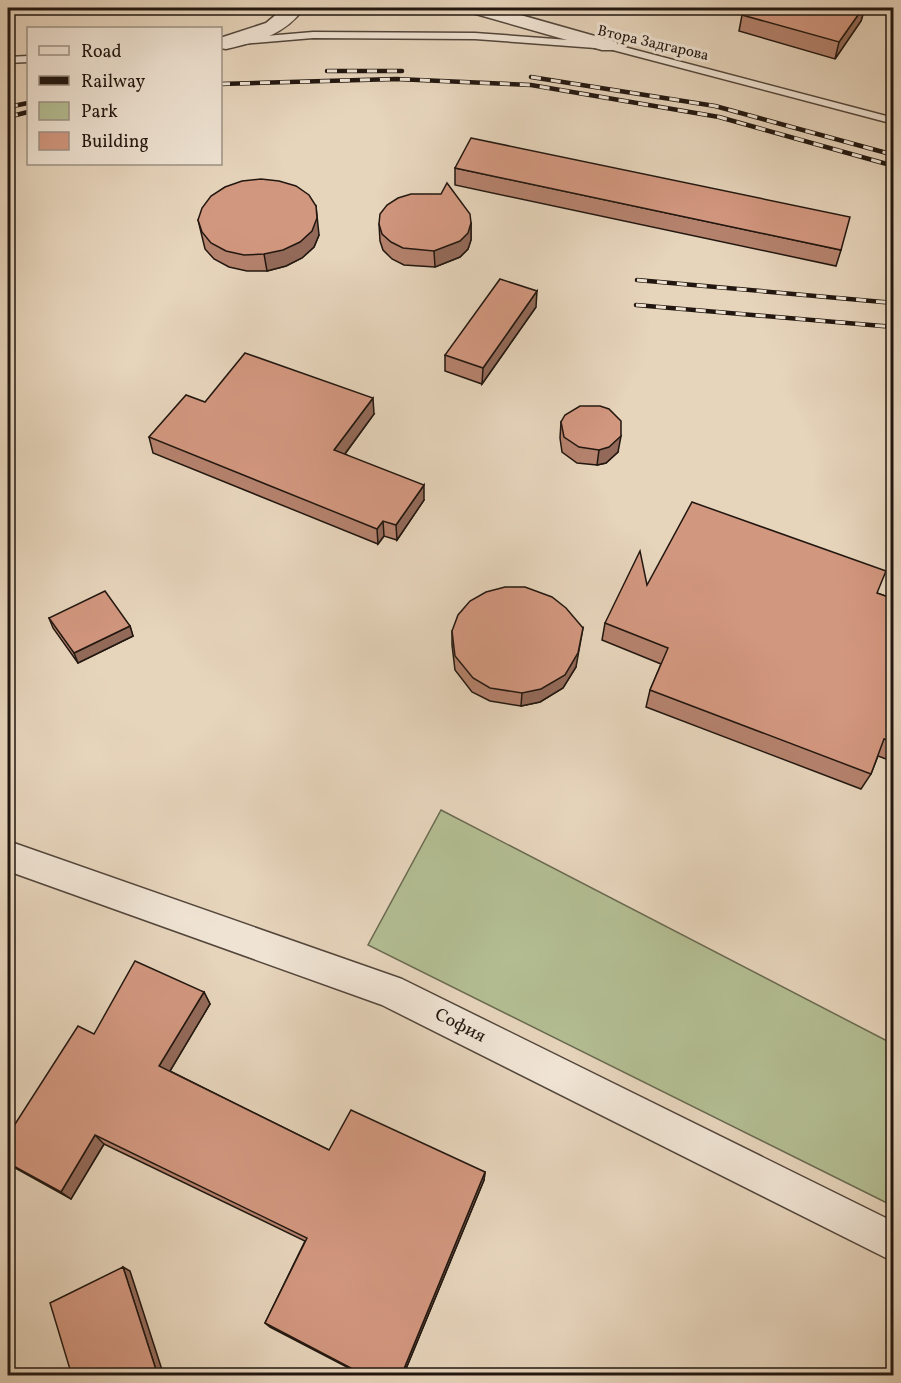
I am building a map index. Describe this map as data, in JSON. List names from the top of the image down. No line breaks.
{"streets":{"street":["София"],"lane":["Втора Задгарова"]},"legend":["Road","Railway","Park","Building"]}
